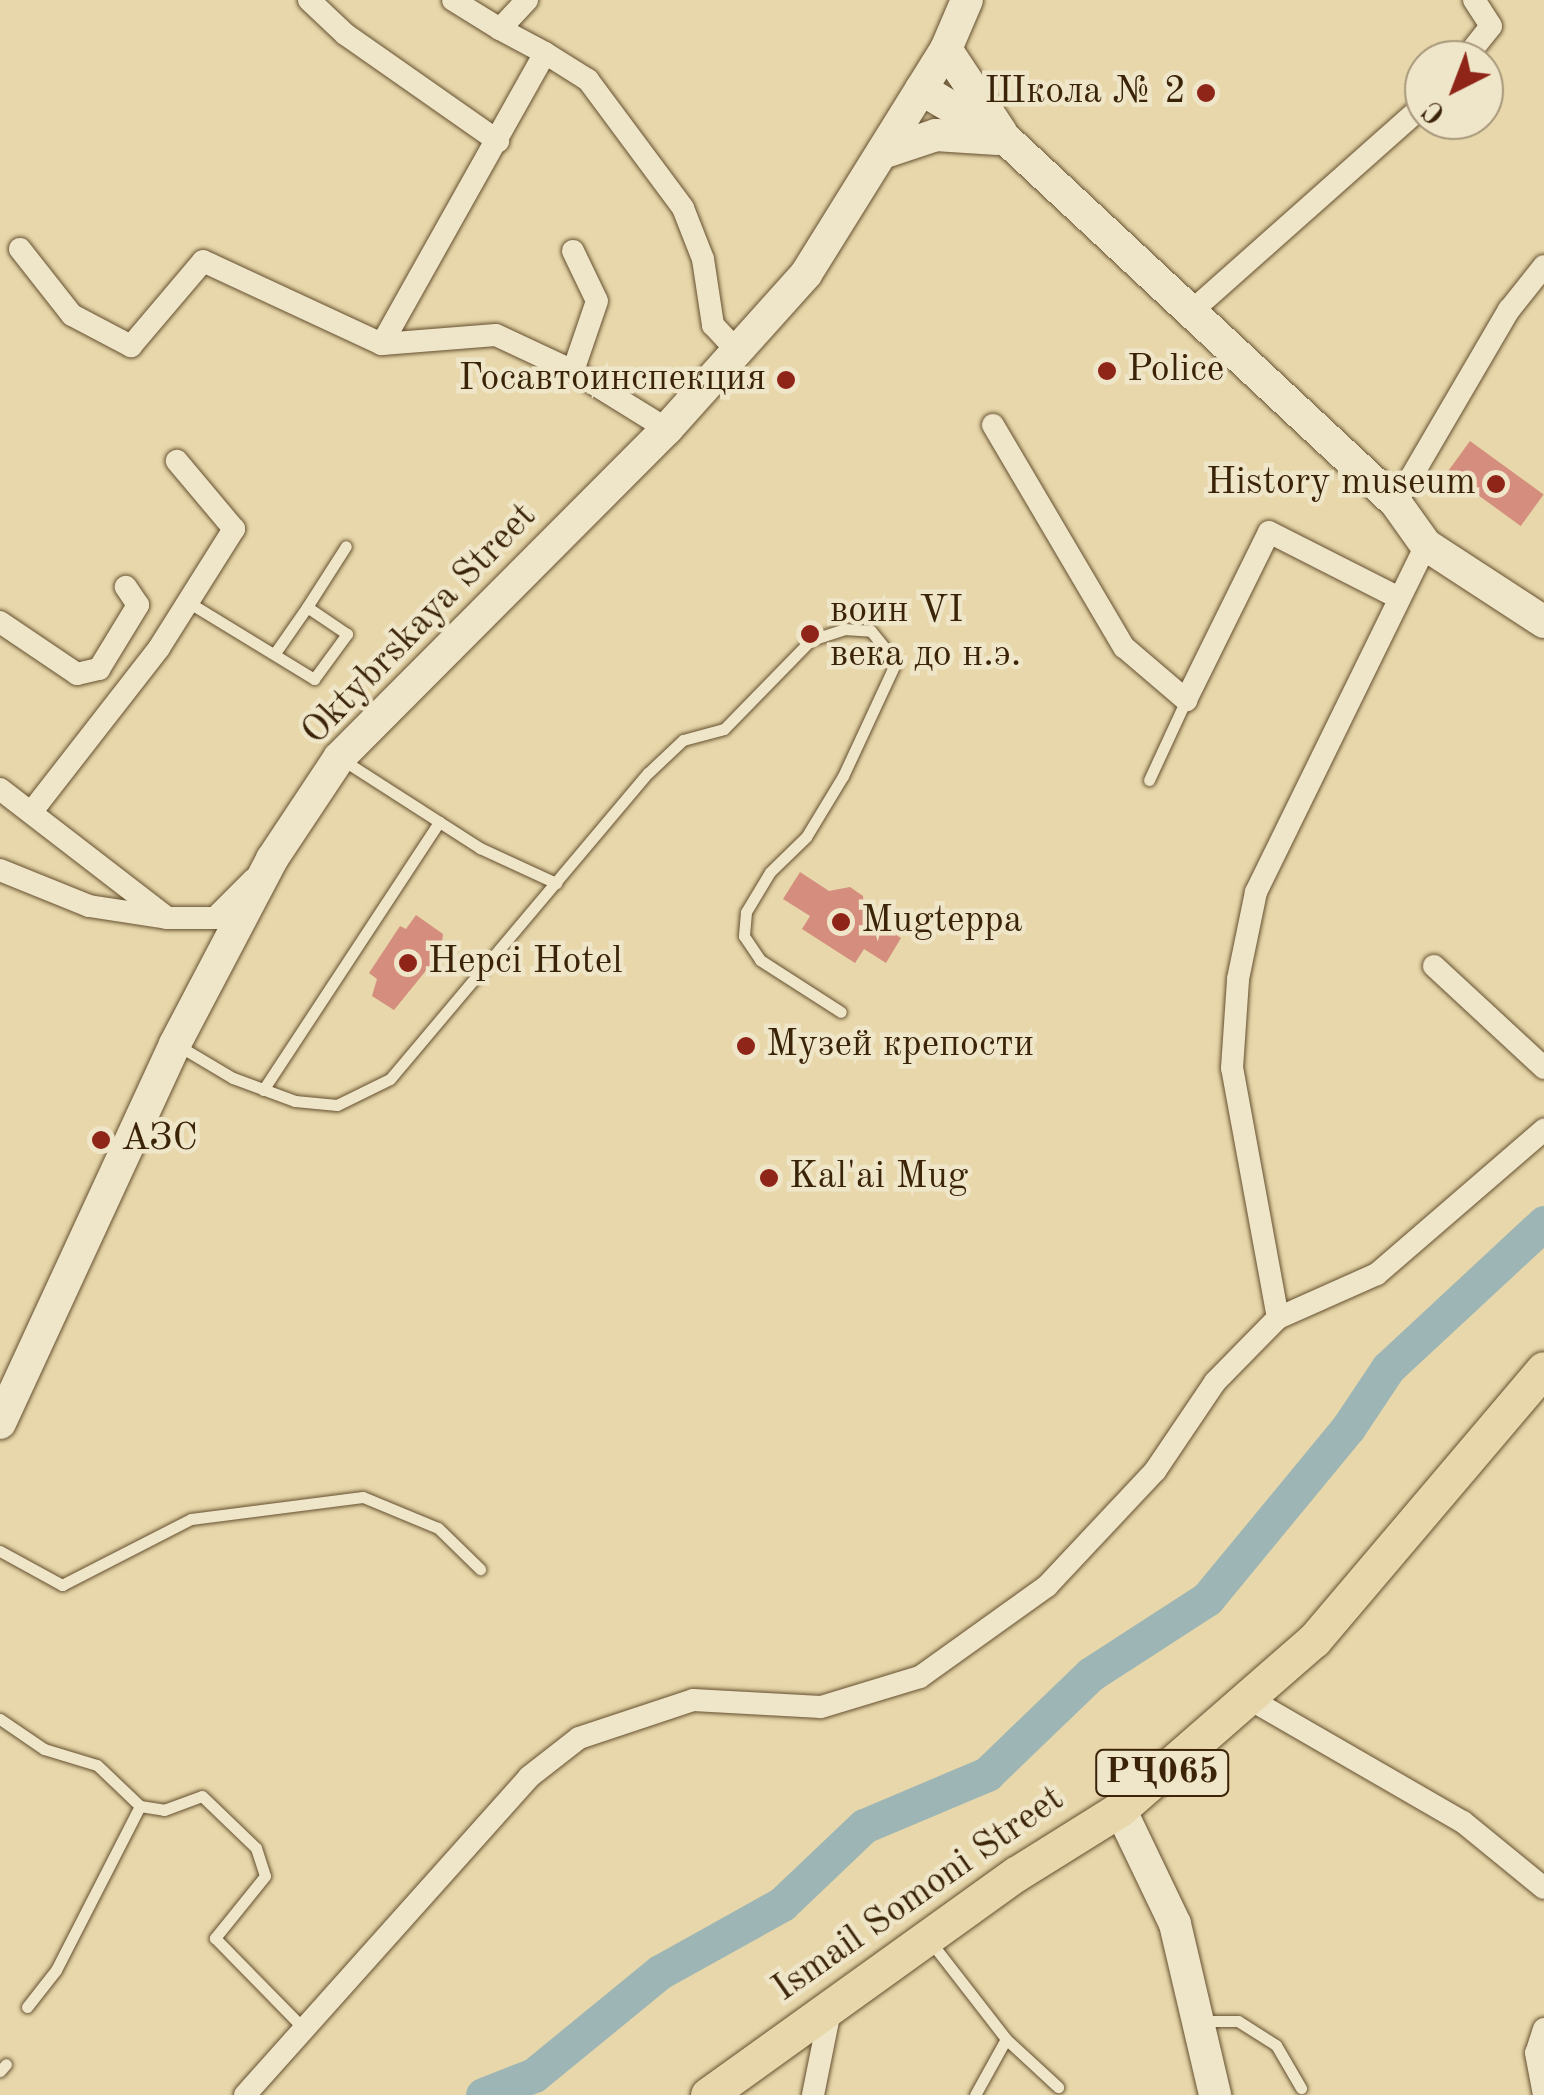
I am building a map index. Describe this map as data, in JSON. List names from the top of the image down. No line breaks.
{"streets":{"main road":["Oktybrskaya Street","РҶ065","Ismail Somoni Street"]},"places":["Школа № 2","Police","Госавтоинспекция","History museum","воин VI века до н.э.","Mugteppa","Hepci Hotel","Музей крепости","АЗС","Kal'ai Mug"],"north":"bottom left"}
